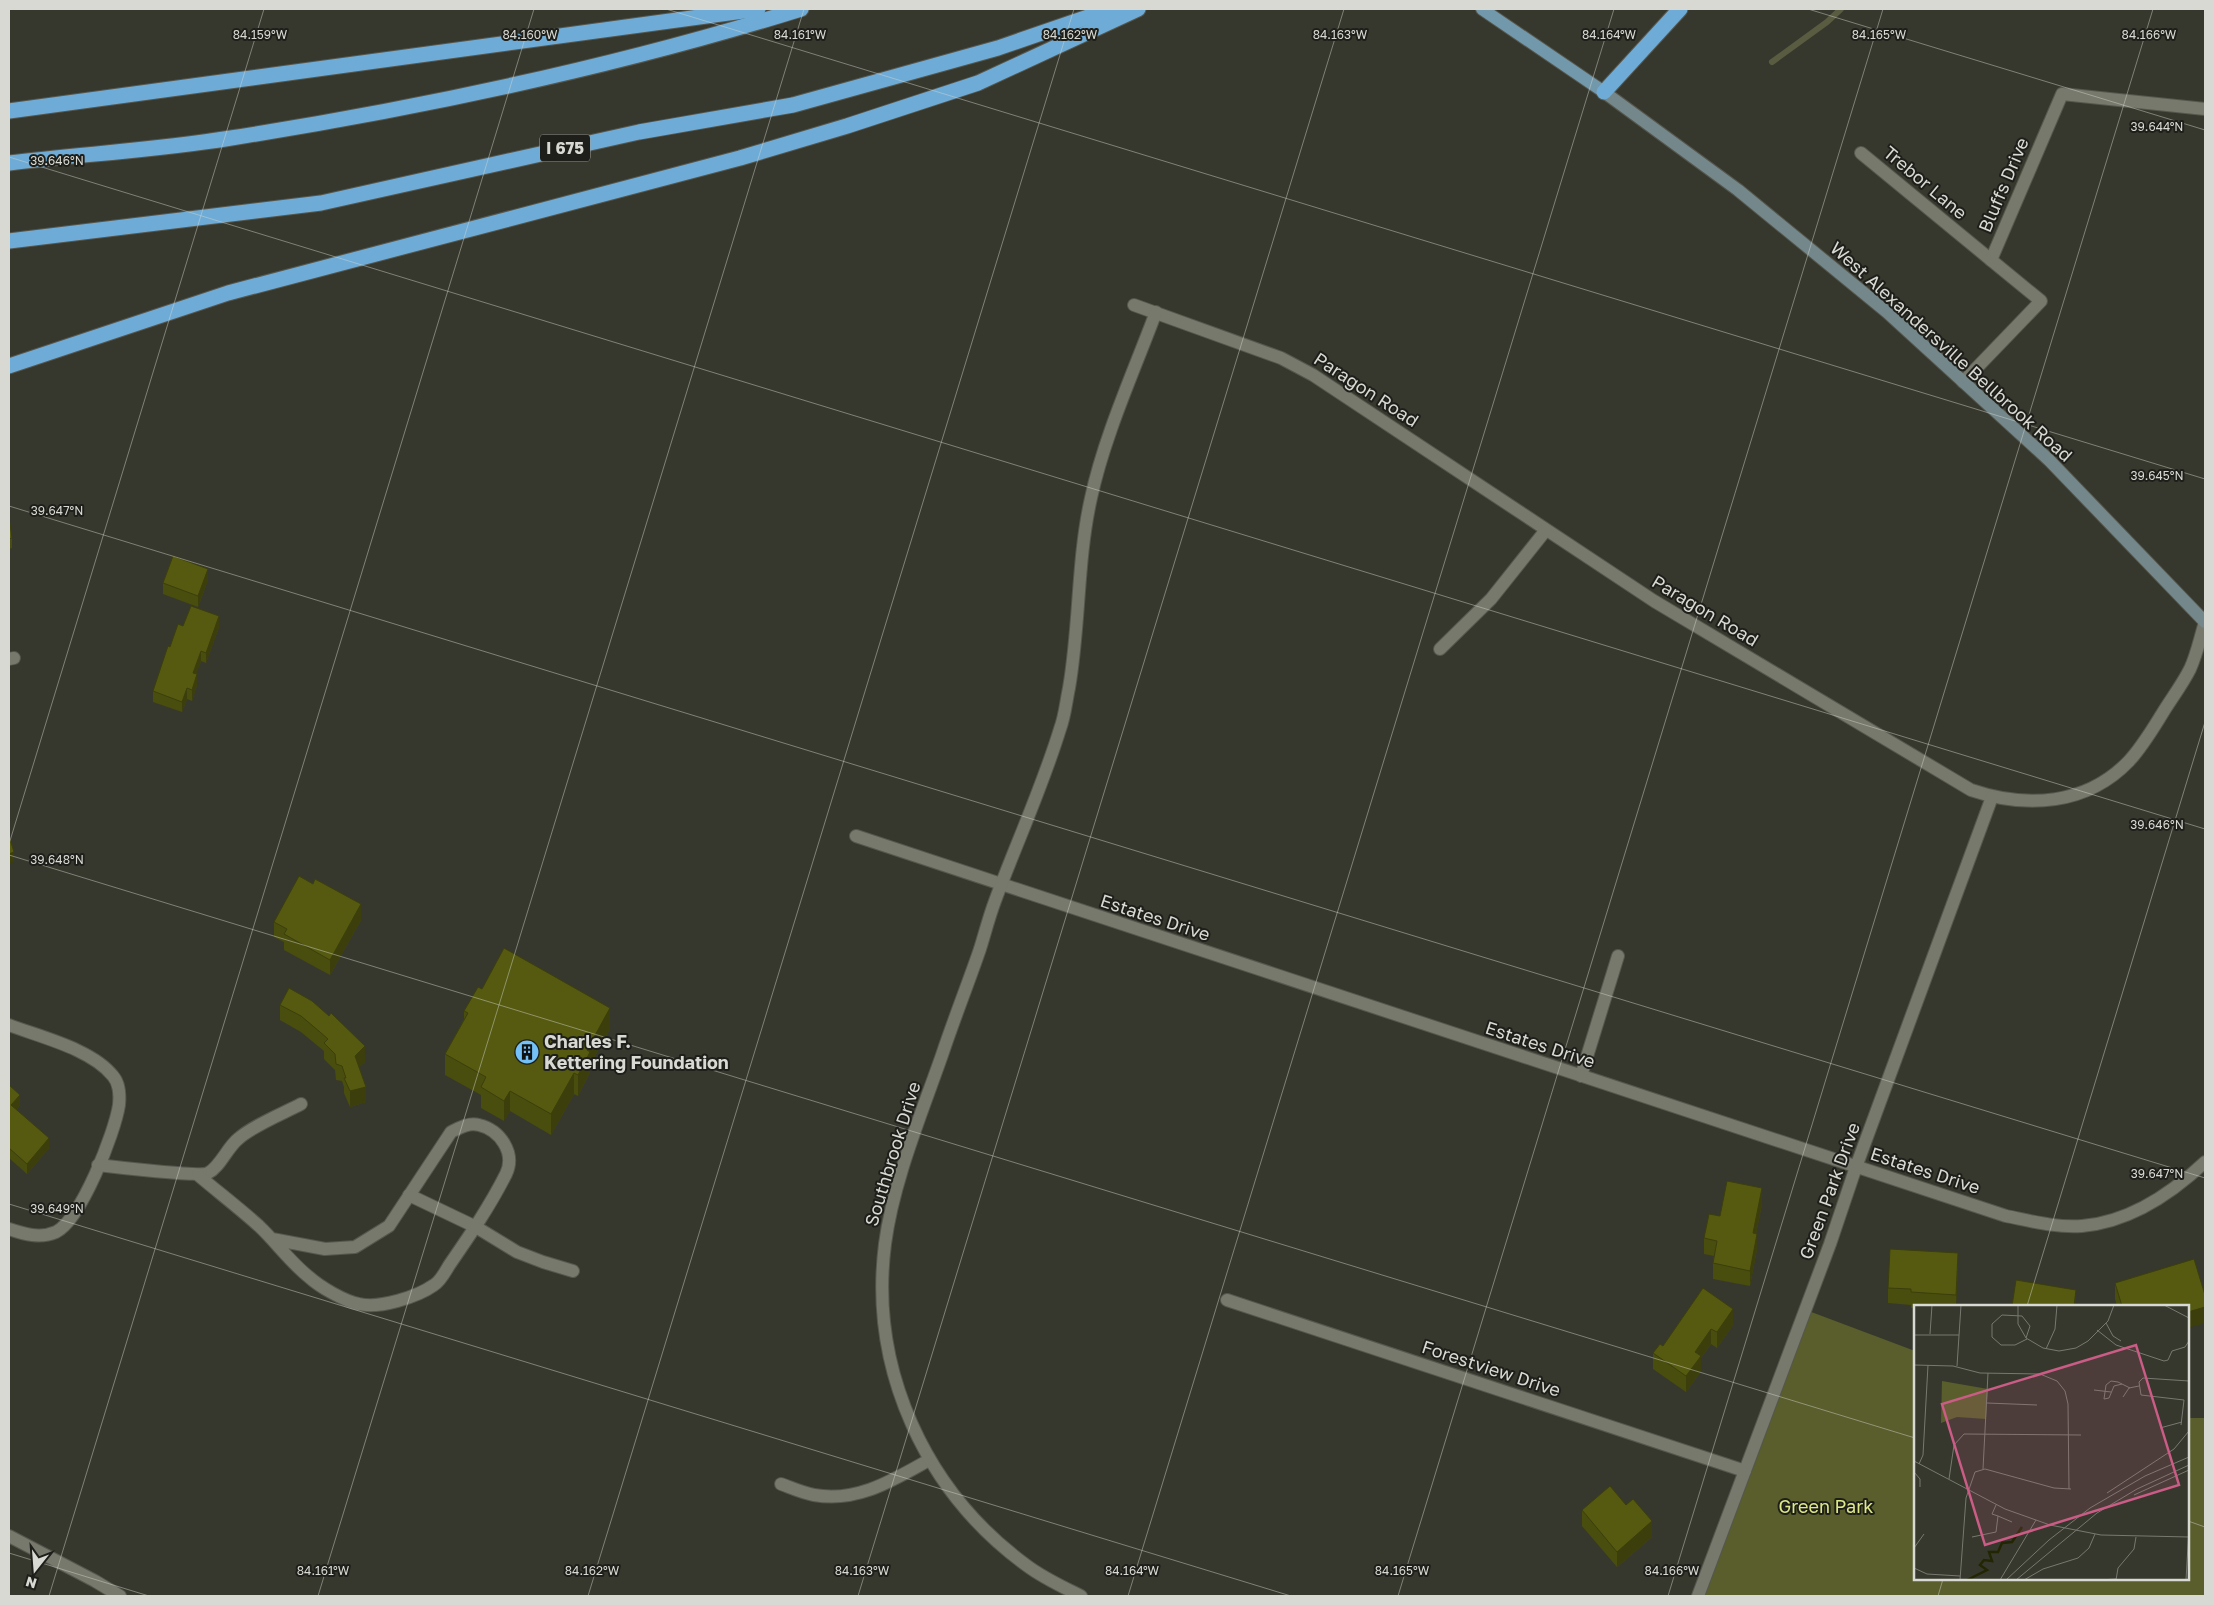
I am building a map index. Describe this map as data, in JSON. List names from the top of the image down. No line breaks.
{"streets":{"highway":["I 675"],"main road":["West Alexandersville Bellbrook Road"],"street":["Trebor Lane","Bluffs Drive","Paragon Road","Estates Drive","Southbrook Drive","Green Park Drive","Forestview Drive"]},"crossings":[["Trebor Lane","Bluffs Drive"],["Bluffs Drive","West Alexandersville Bellbrook Road"],["West Alexandersville Bellbrook Road","Paragon Road"],["Paragon Road","Southbrook Drive"],["Paragon Road","Green Park Drive"],["Estates Drive","Southbrook Drive"],["Estates Drive","Green Park Drive"],["Green Park Drive","Forestview Drive"]],"parks":["Green Park"],"places":{"building":["Charles F. Kettering Foundation"]},"north":"bottom","coordinates":["84.159°W","84.160°W","84.161°W","84.162°W","84.163°W","84.164°W","84.165°W","84.166°W","39.644°N","39.646°N","39.645°N","39.647°N","39.648°N","39.649°N"]}
